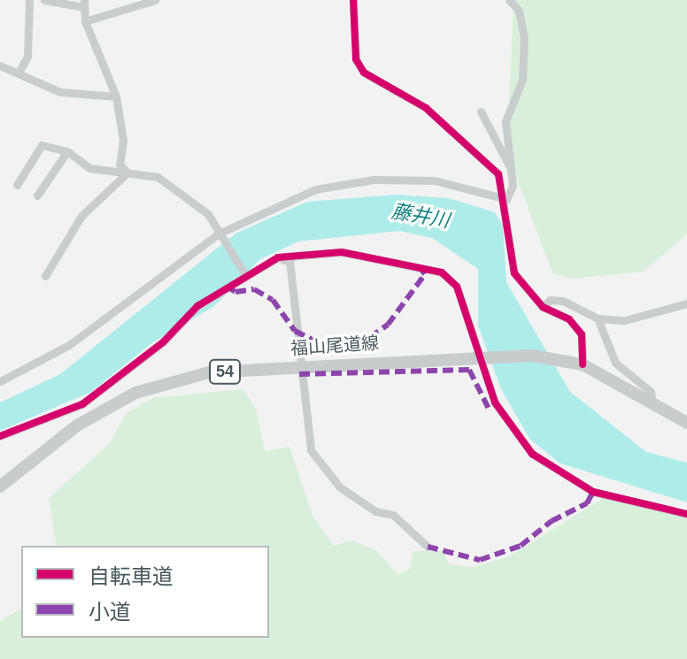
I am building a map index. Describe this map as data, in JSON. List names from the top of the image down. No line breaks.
{"streets":{"main road":["福山尾道線","54"]},"water":["藤井川"],"legend":["自転車道","小道"]}
